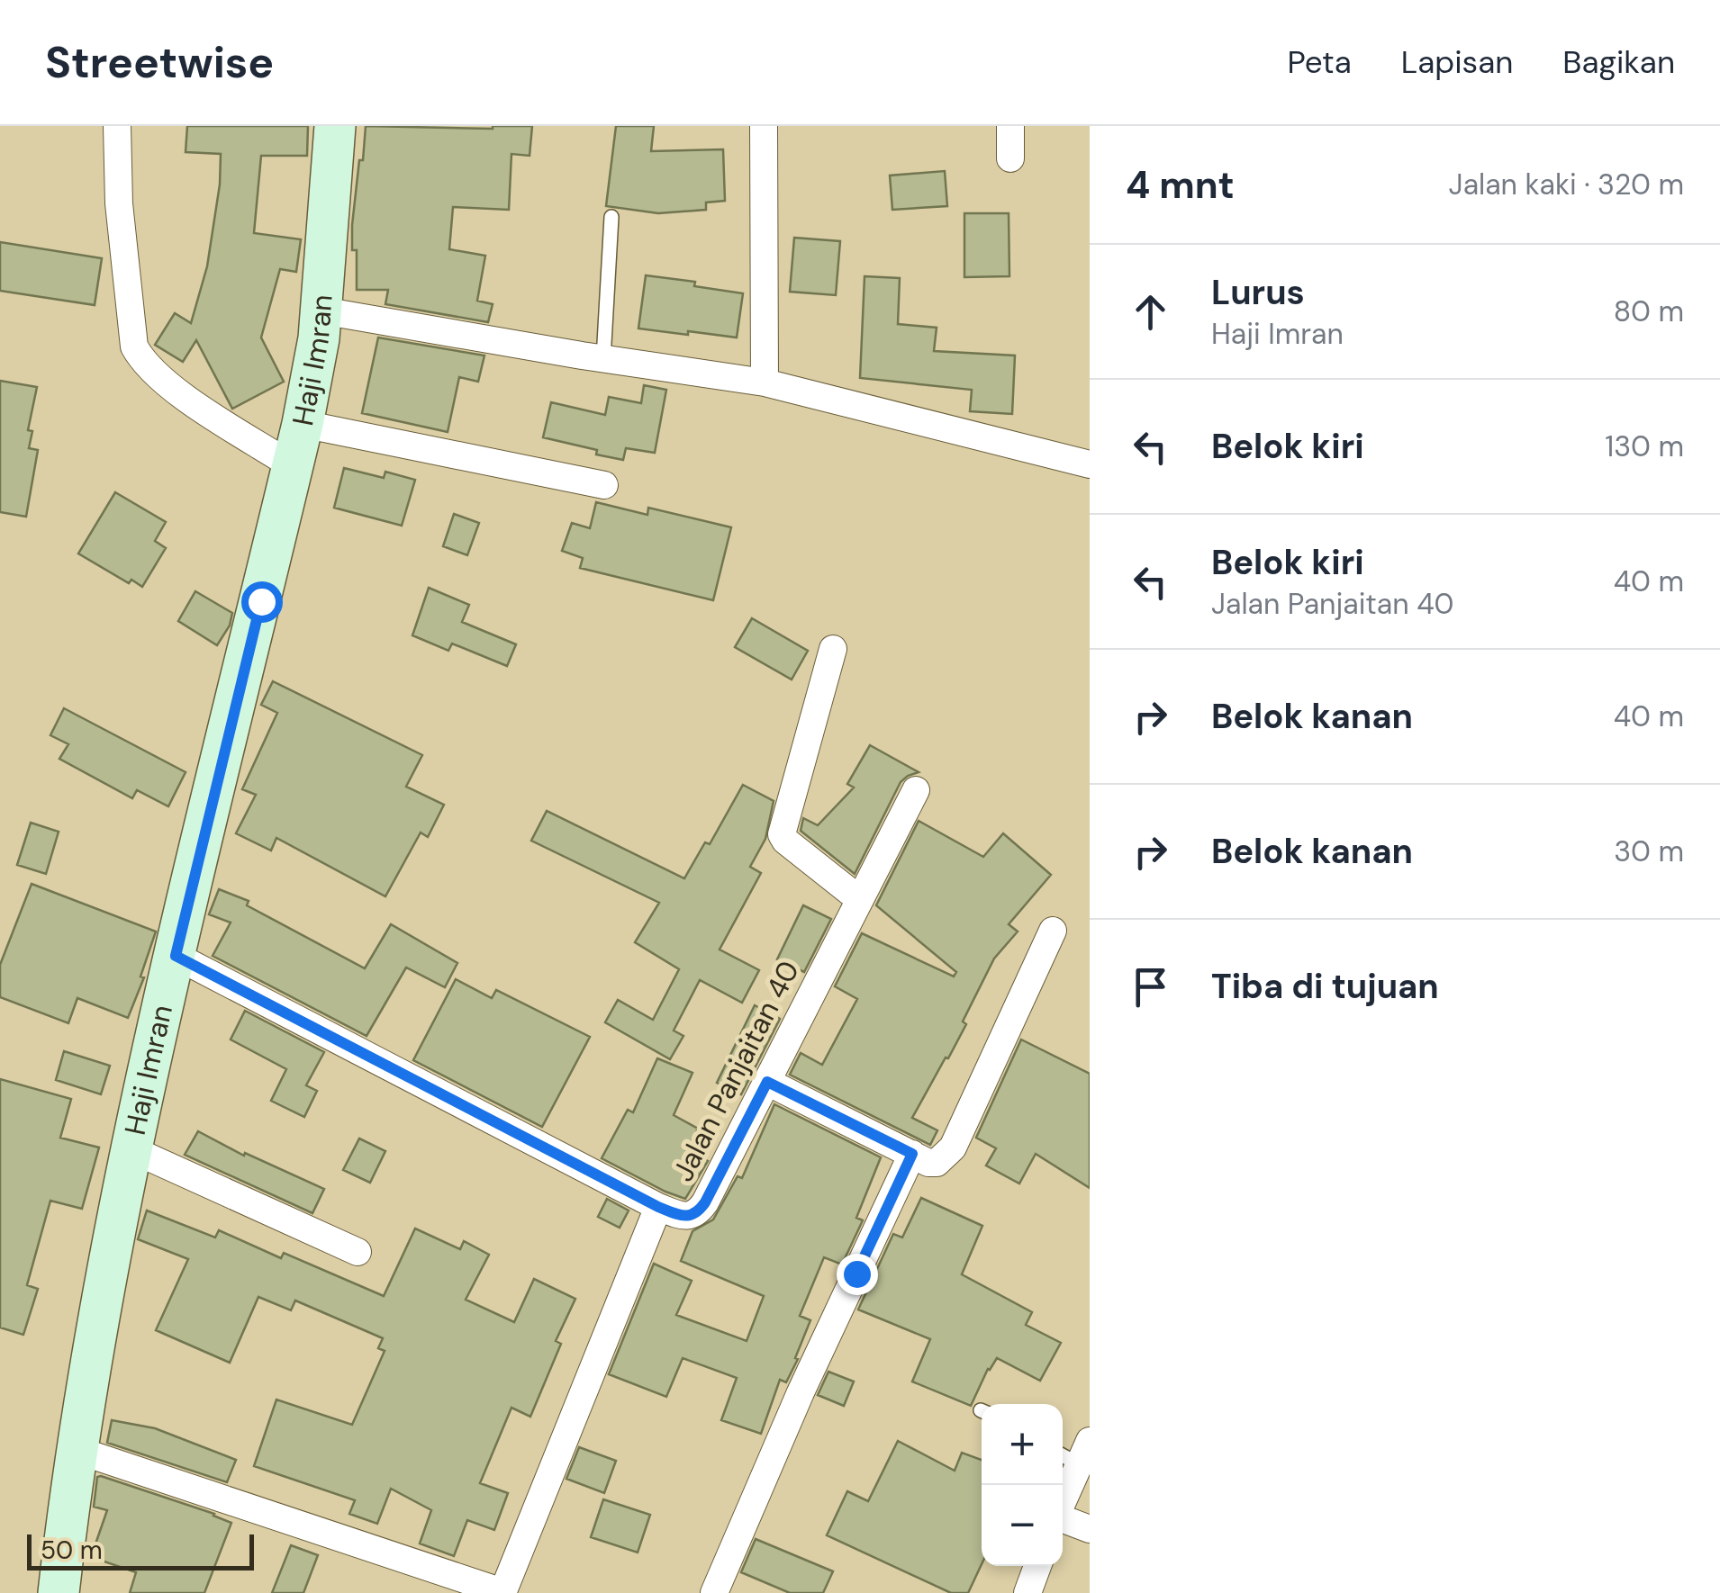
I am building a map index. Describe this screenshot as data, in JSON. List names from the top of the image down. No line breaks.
{"streets":{"street":["Haji Imran","Jalan Panjaitan 40"]},"scale_bar":"50 m","page":{"header":"Streetwise","nav":["Peta","Lapisan","Bagikan"],"heading":["4 mnt","Jalan kaki · 320 m"],"list":[["Lurus","Haji Imran","80 m"],["Belok kiri","130 m"],["Belok kiri","Jalan Panjaitan 40","40 m"],["Belok kanan","40 m"],["Belok kanan","30 m"],"Tiba di tujuan"],"map_buttons":["+","−"],"scale":"50 m"}}
